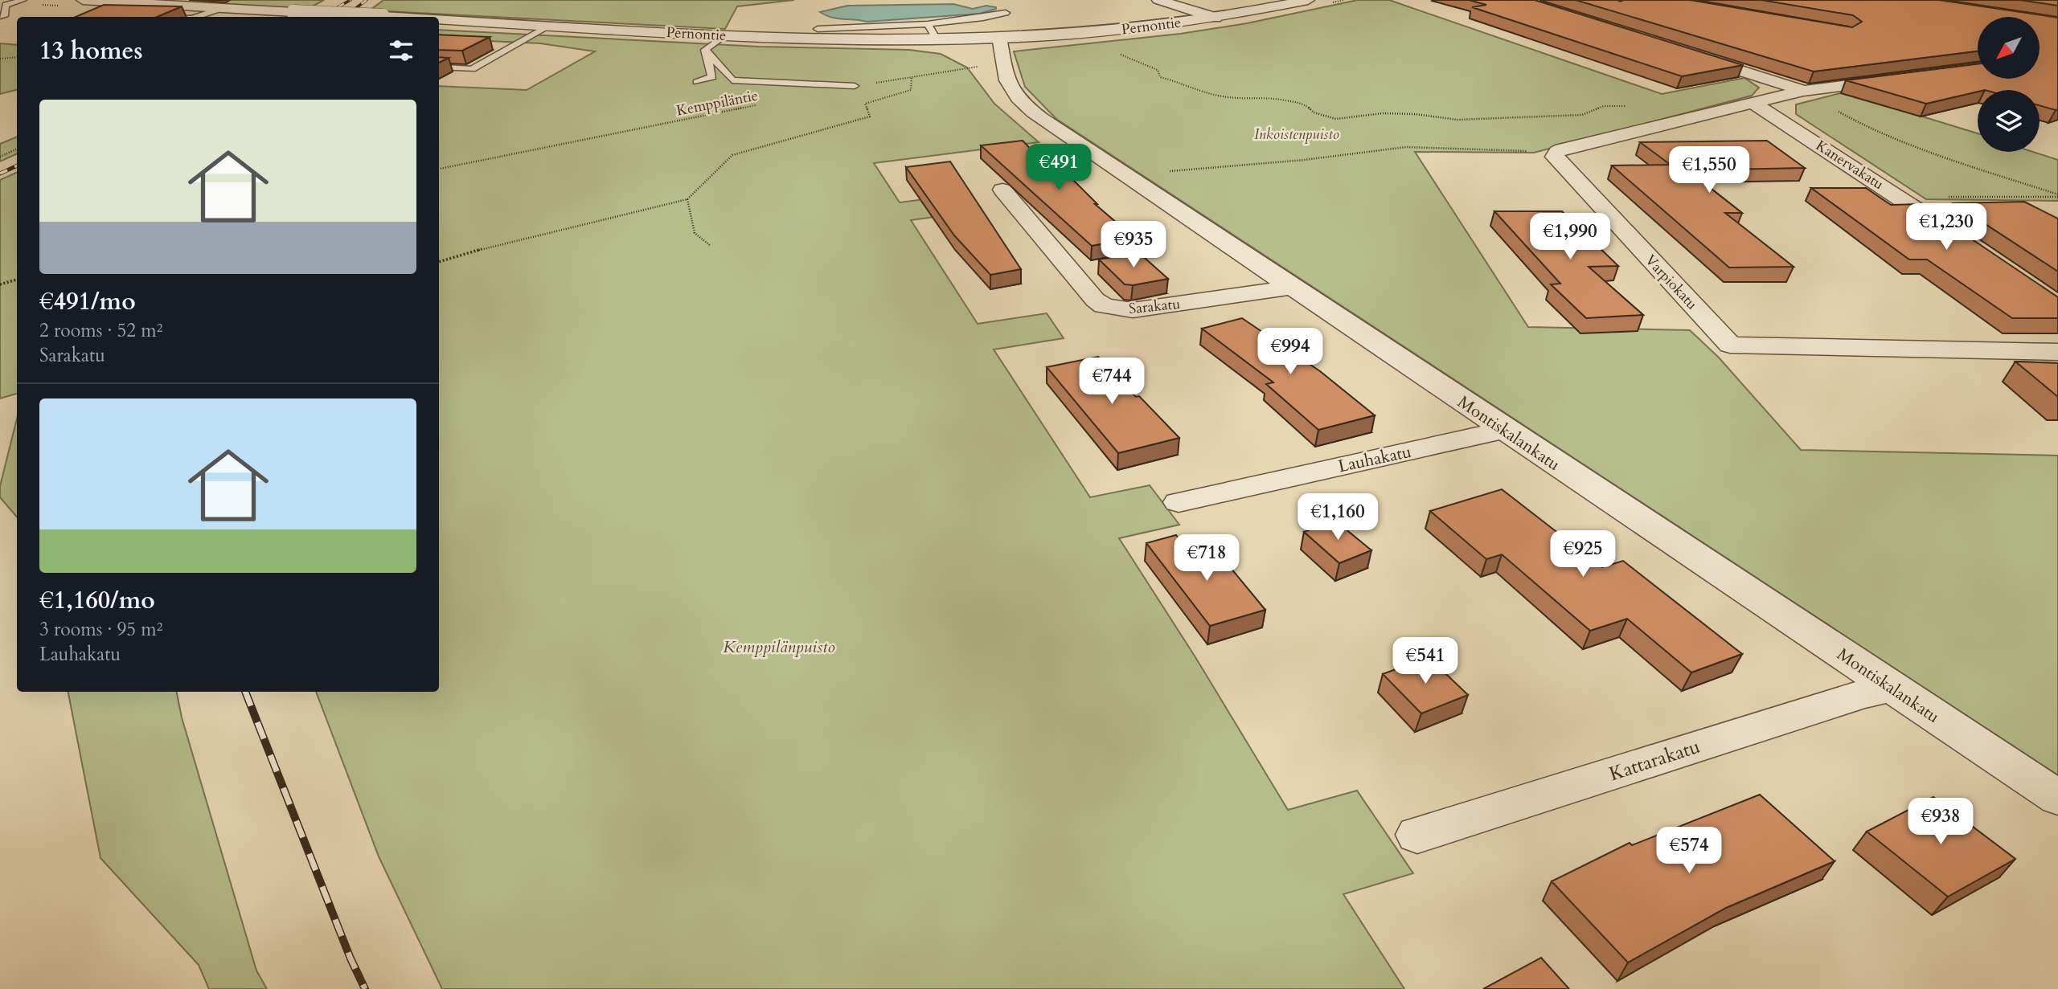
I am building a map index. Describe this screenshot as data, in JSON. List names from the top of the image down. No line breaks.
{"streets":{"street":["Pernontie","Kanervakatu","Varpiokatu","Sarakatu","Montiskalankatu","Lauhakatu","Kattarakatu"],"path":["Kemppiläntie"]},"crossings":[["Pernontie","Montiskalankatu"],["Sarakatu","Montiskalankatu"],["Montiskalankatu","Lauhakatu"],["Montiskalankatu","Kattarakatu"]],"parks":["Inkoistenpuisto","Kemppilänpuisto"],"north":"bottom left","page":{"heading":"13 homes","list":[{"name":"€491/mo","note":"2 rooms · 52 m² · Sarakatu"},{"name":"€1,160/mo","note":"3 rooms · 95 m² · Lauhakatu"}],"price":["€491","€1,550","€1,230","€1,990","€935","€994","€744","€1,160","€925","€718","€541","€938","€574"]}}
